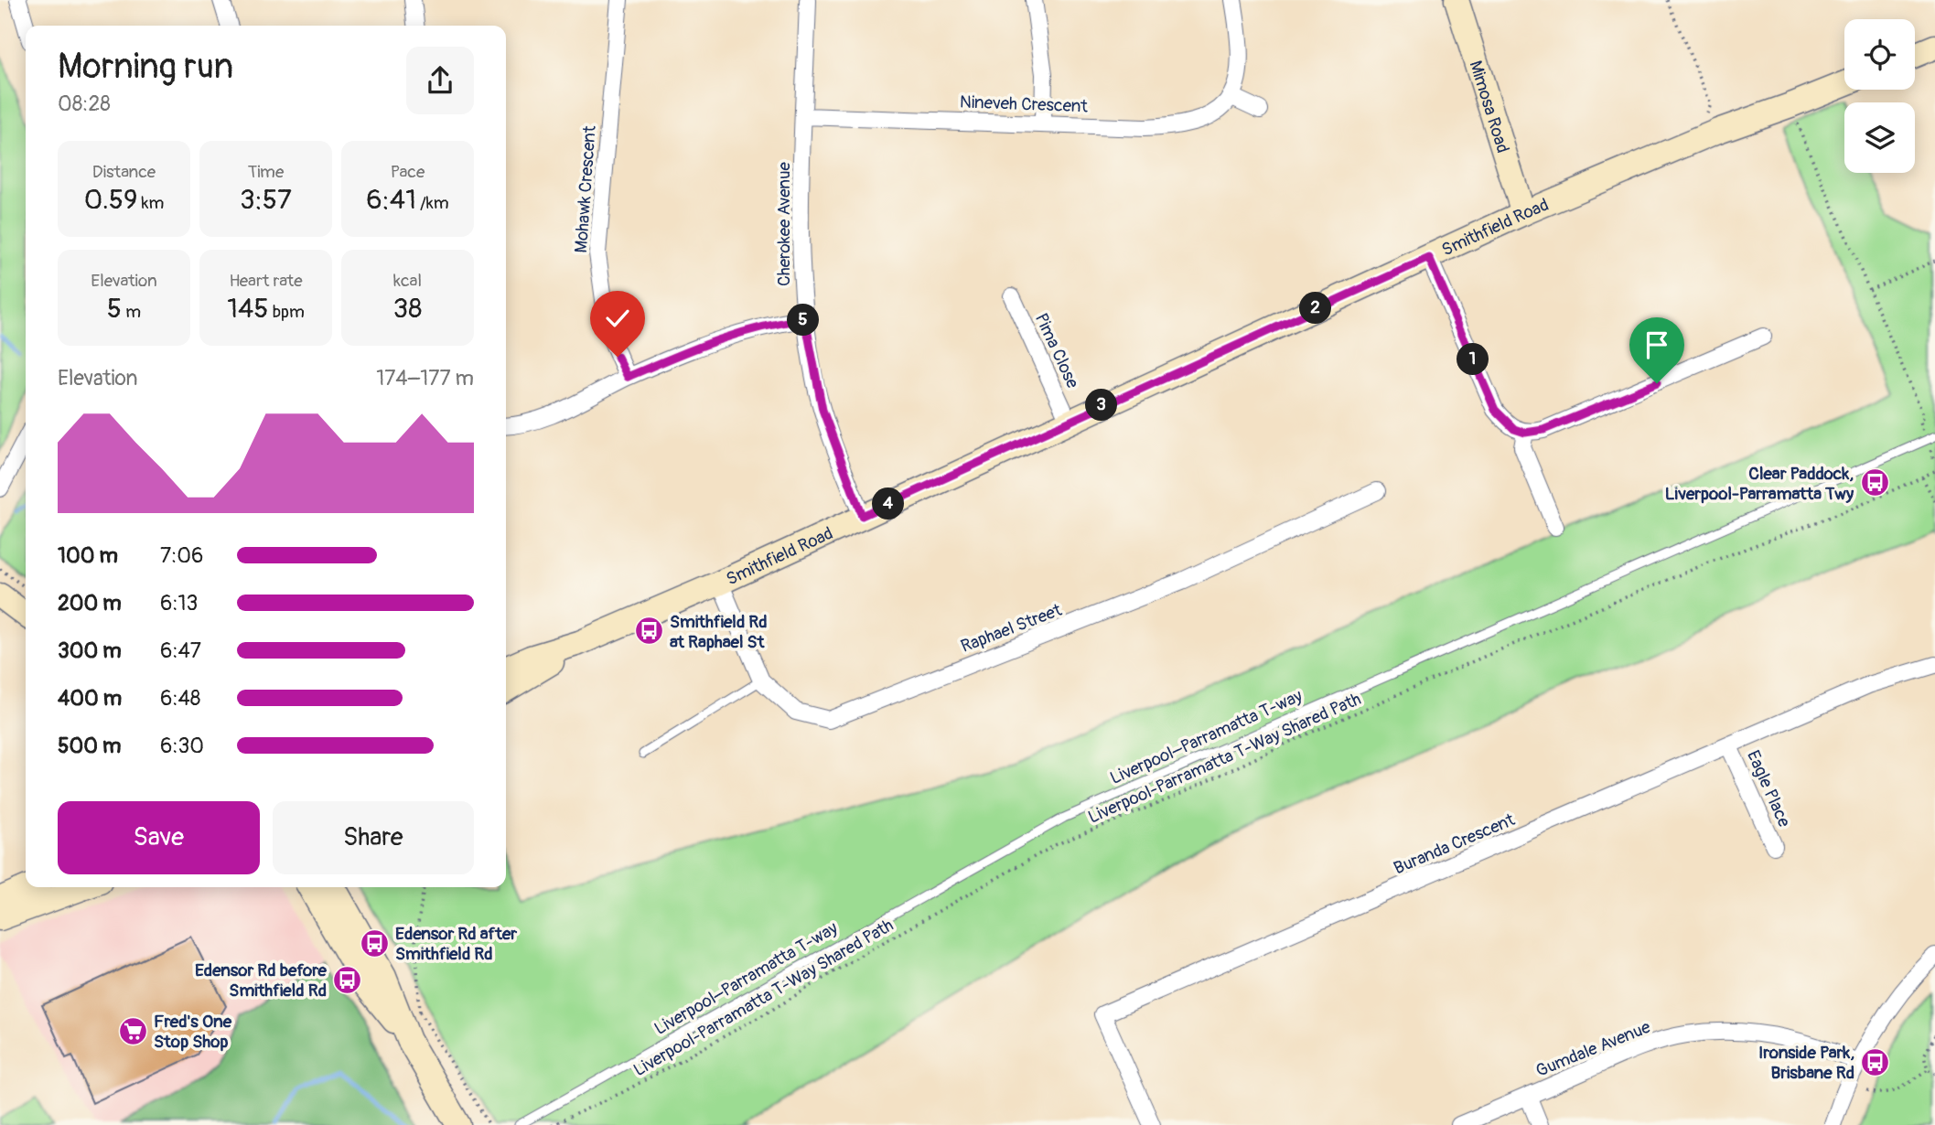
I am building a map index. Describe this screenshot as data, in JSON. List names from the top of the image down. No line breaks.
{"streets":{"main road":["Mimosa Road","Smithfield Road"],"street":["Nineveh Crescent","Mohawk Crescent","Cherokee Avenue","Pima Close","Raphael Street","Eagle Place","Buranda Crescent","Gumdale Avenue"],"lane":["Liverpool–Parramatta T-way"],"path":["Liverpool-Parramatta T-Way Shared Path"]},"crossings":[["Nineveh Crescent","Cherokee Avenue"],["Mimosa Road","Smithfield Road"],["Cherokee Avenue","Smithfield Road"],["Smithfield Road","Pima Close"],["Smithfield Road","Raphael Street"],["Eagle Place","Buranda Crescent"]],"places":{"bus stop":["Clear Paddock, Liverpool-Parramatta Twy","Smithfield Rd at Raphael St","Edensor Rd after Smithfield Rd","Edensor Rd before Smithfield Rd","Ironside Park, Brisbane Rd"],"supermarket":["Fred's One Stop Shop"]},"page":{"heading":["Morning run","08:28"],"stats":[["Distance","0.59 km"],["Time","3:57"],["Pace","6:41 /km"],["Elevation","5 m"],["Heart rate","145 bpm"],["kcal","38"]],"pins":["2","5","1","3","4"],"chart":["Elevation","174–177 m"],"list":[{"name":"100 m","note":"7:06"},{"name":"200 m","note":"6:13"},{"name":"300 m","note":"6:47"},{"name":"400 m","note":"6:48"},{"name":"500 m","note":"6:30"}],"buttons":["Save","Share"]}}
